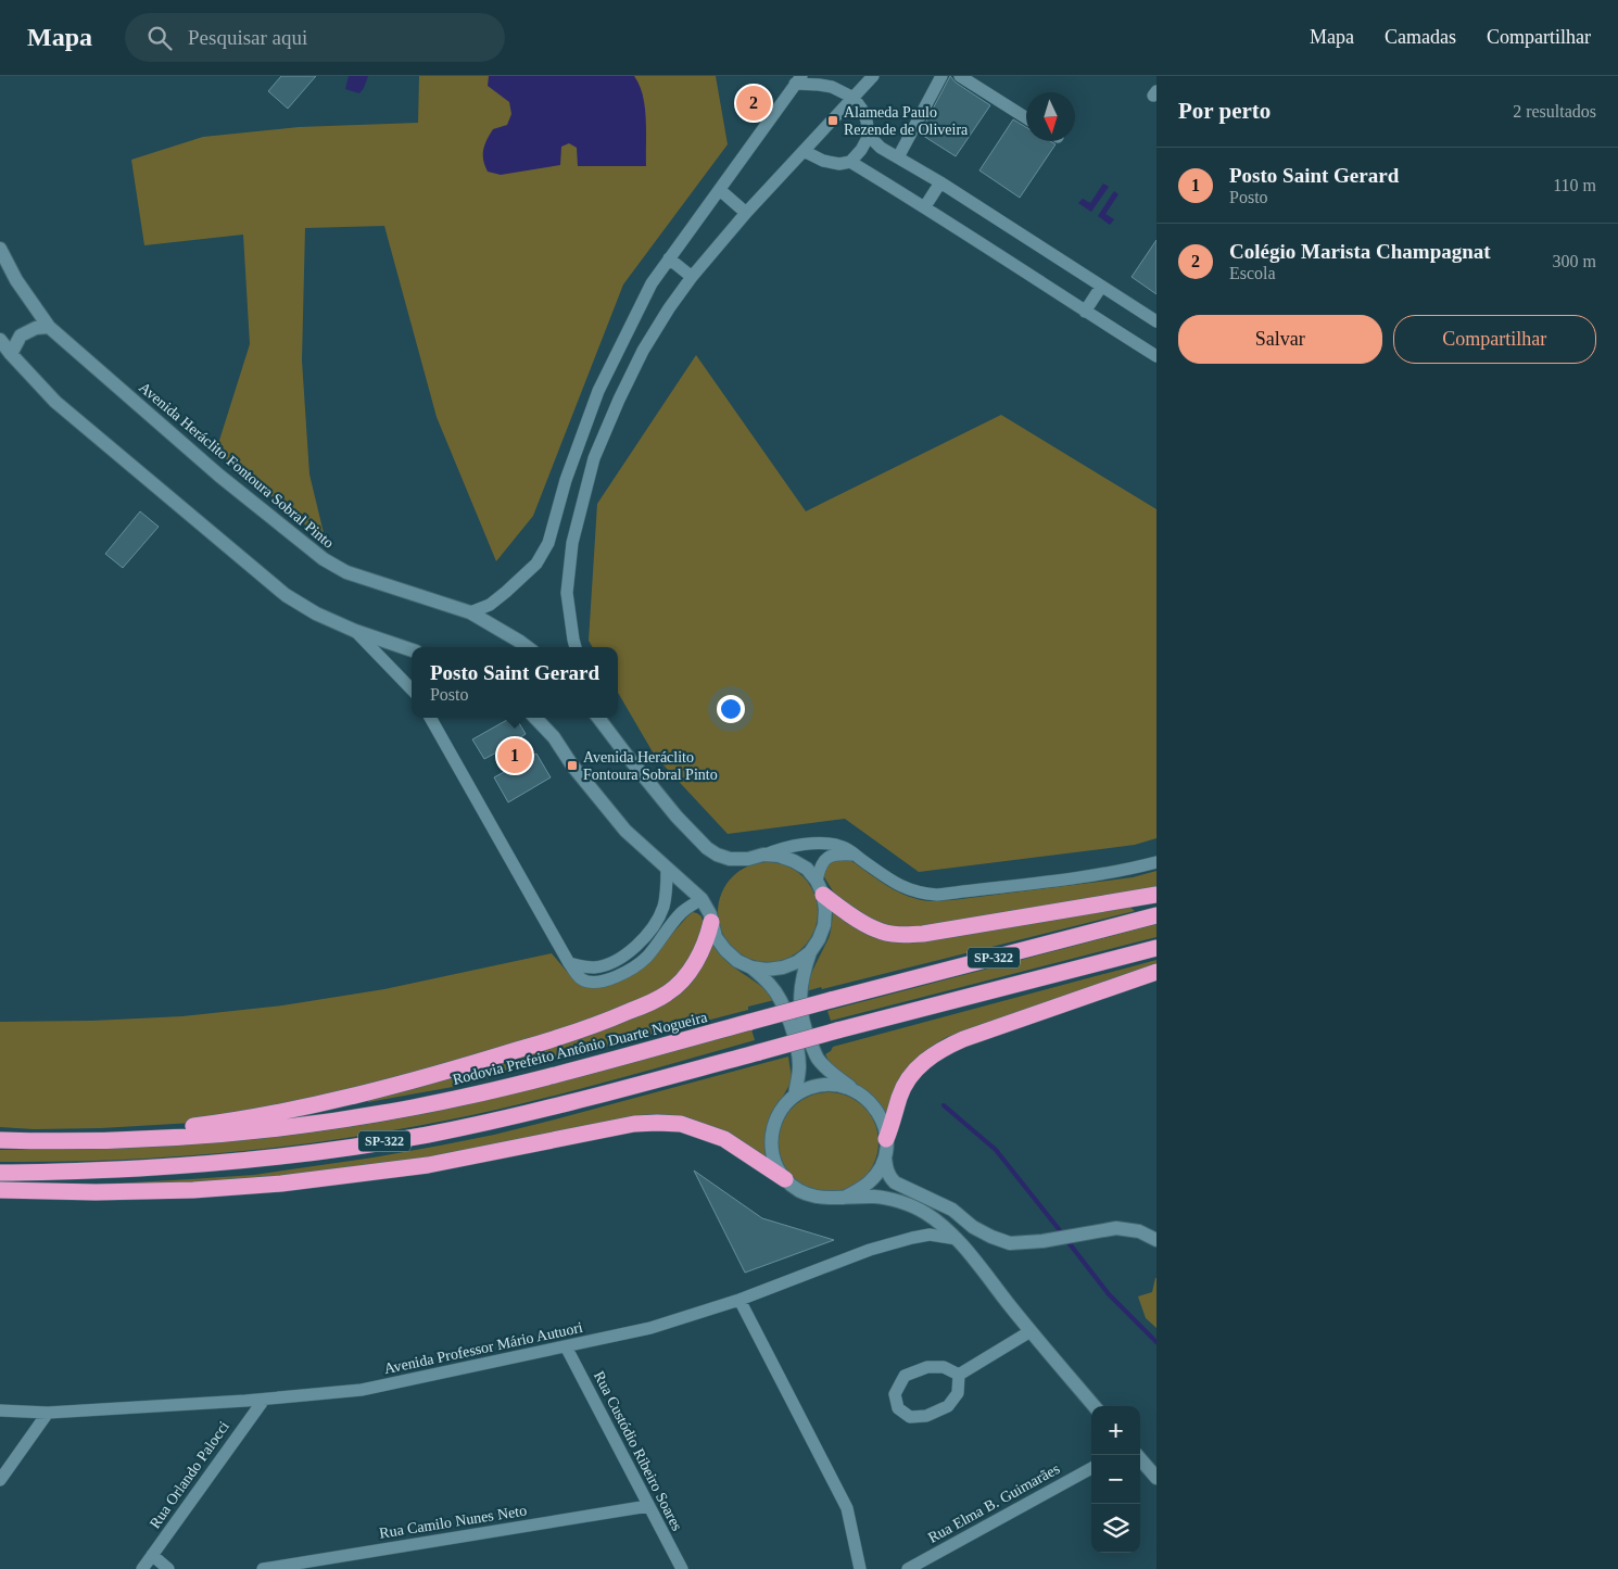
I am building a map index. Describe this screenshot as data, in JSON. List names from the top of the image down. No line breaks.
{"streets":{"highway":["SP-322","Rodovia Prefeito Antônio Duarte Nogueira"],"street":["Avenida Heráclito Fontoura Sobral Pinto","Avenida Professor Mário Autuori","Rua Custódio Ribeiro Soares","Rua Orlando Palocci","Rua Elma B. Guimarães","Rua Camilo Nunes Neto"]},"crossings":[["Avenida Professor Mário Autuori","Rua Custódio Ribeiro Soares"],["Avenida Professor Mário Autuori","Rua Orlando Palocci"],["Rua Custódio Ribeiro Soares","Rua Camilo Nunes Neto"]],"places":{"transit":["Alameda Paulo Rezende de Oliveira","Avenida Heráclito Fontoura Sobral Pinto"]},"north":"bottom","page":{"header":"Mapa","search":"Pesquisar aqui","nav":["Mapa","Camadas","Compartilhar"],"heading":["Por perto","2 resultados"],"pins":["2","1"],"list":[{"mark":"1","name":"Posto Saint Gerard","note":"Posto","value":"110 m"},{"mark":"2","name":"Colégio Marista Champagnat","note":"Escola","value":"300 m"}],"buttons":["Salvar","Compartilhar"],"popup":["Posto Saint Gerard","Posto"],"map_buttons":["+","−"]}}
